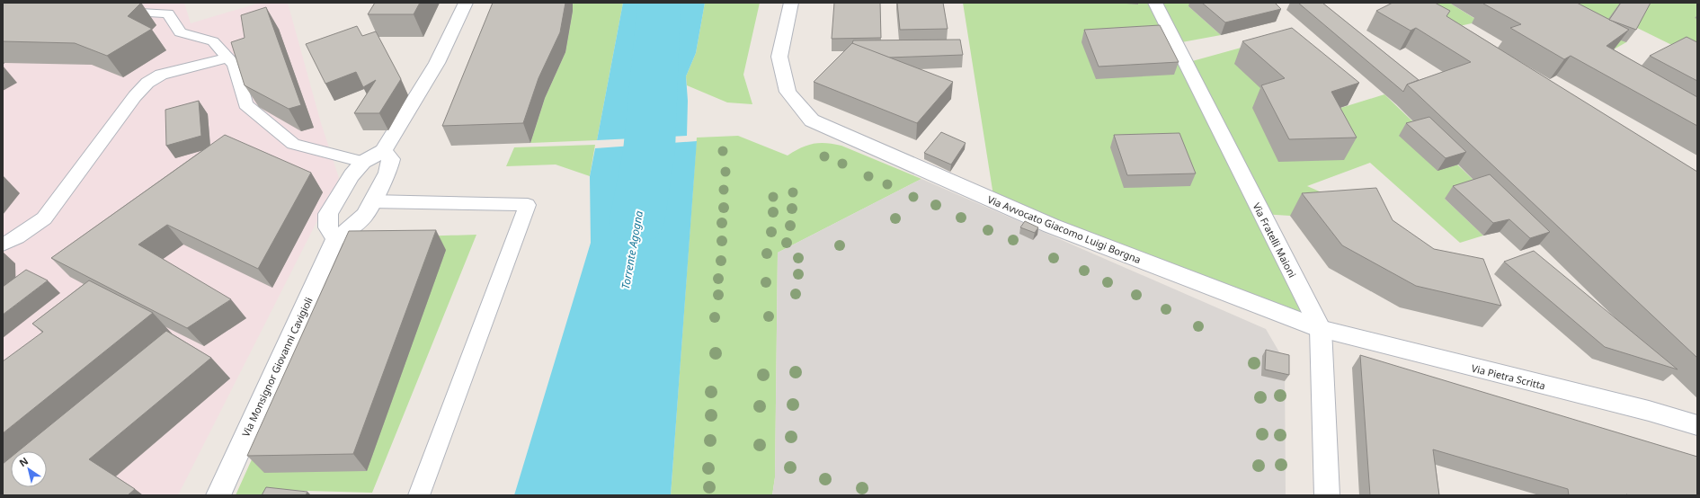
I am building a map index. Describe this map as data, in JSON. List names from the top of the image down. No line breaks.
{"streets":{"street":["Via Avvocato Giacomo Luigi Borgna","Via Fratelli Maioni","Via Monsignor Giovanni Cavigioli","Via Pietra Scritta"]},"crossings":[["Via Avvocato Giacomo Luigi Borgna","Via Fratelli Maioni"],["Via Avvocato Giacomo Luigi Borgna","Via Pietra Scritta"],["Via Fratelli Maioni","Via Pietra Scritta"]],"water":["Torrente Agogna"],"north":"top left"}
